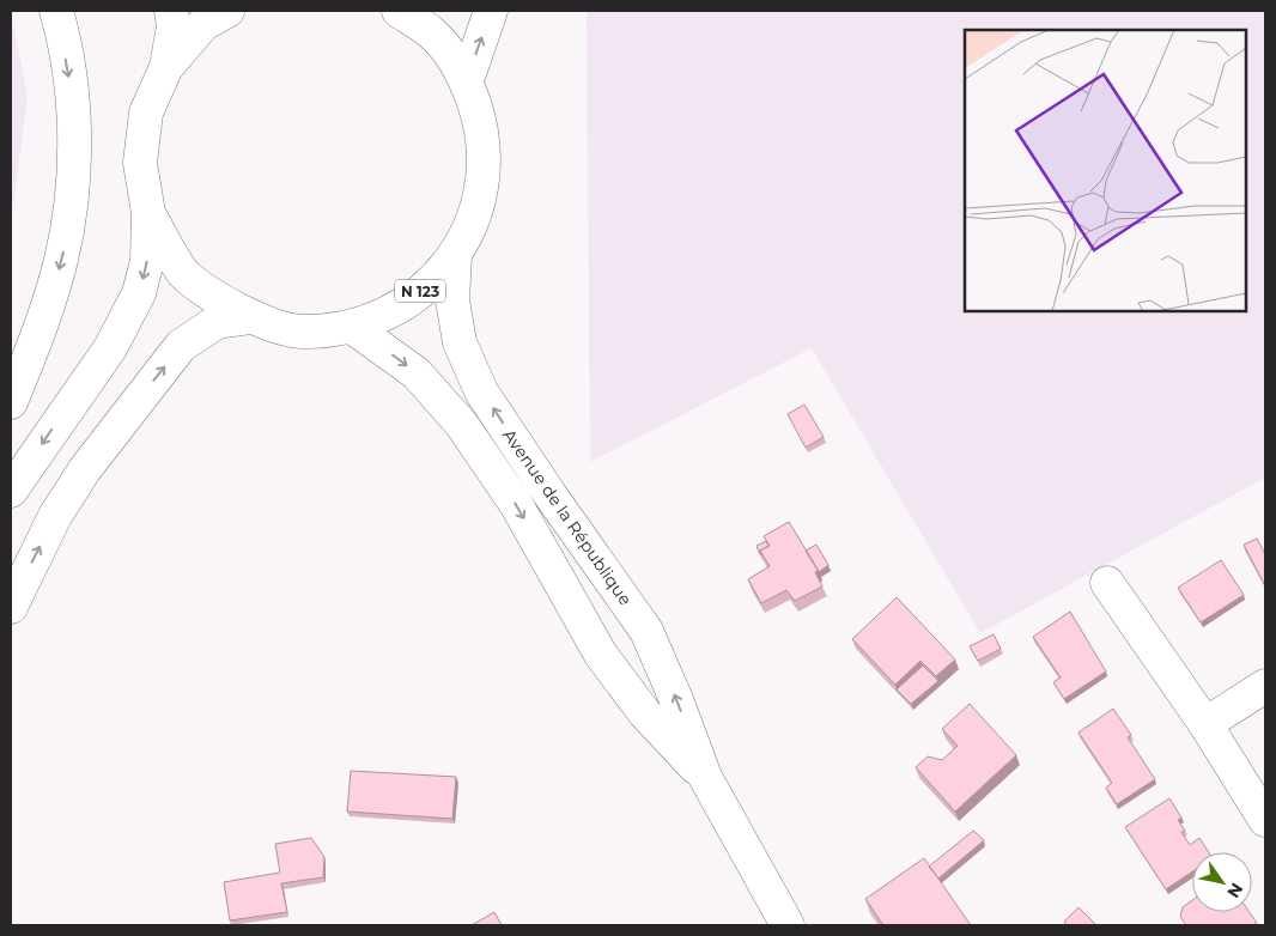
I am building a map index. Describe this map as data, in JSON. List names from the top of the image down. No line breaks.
{"streets":{"main road":["N 123","Avenue de la République"]},"crossings":[["N 123","Avenue de la République"]],"north":"bottom right"}
